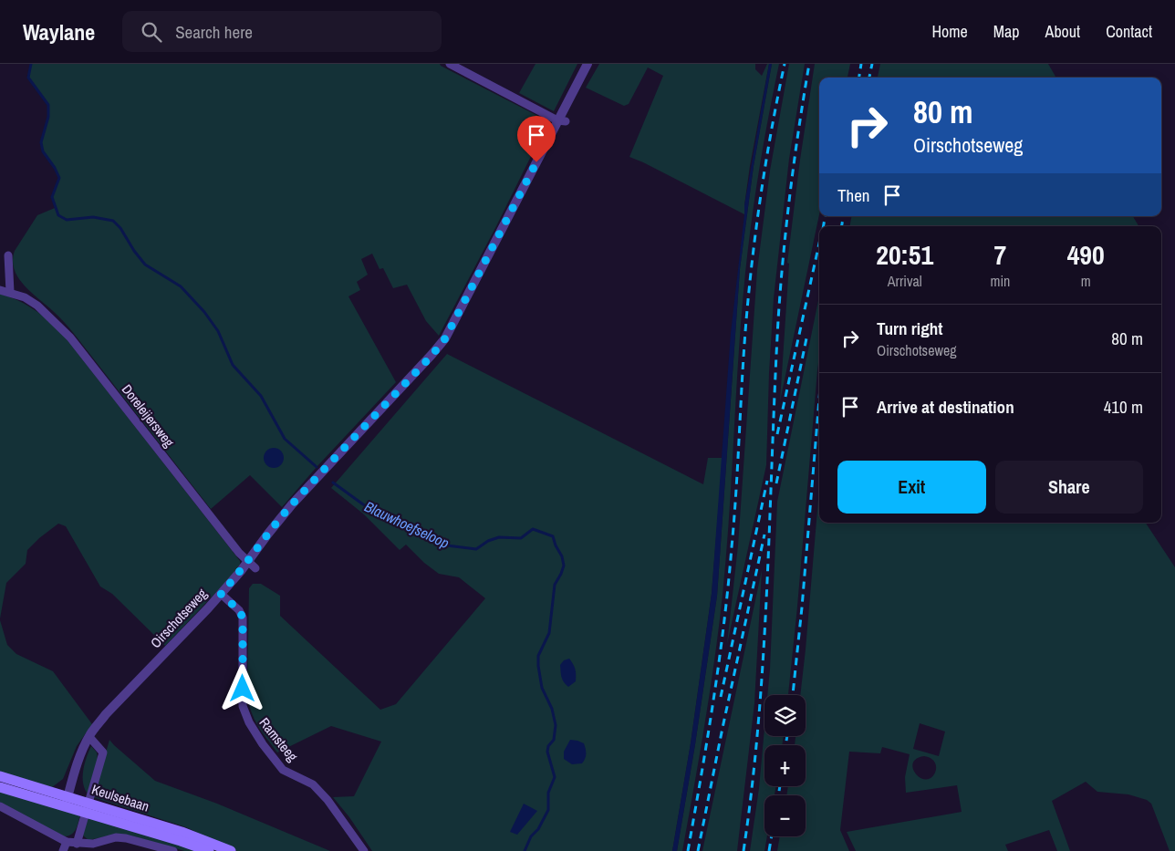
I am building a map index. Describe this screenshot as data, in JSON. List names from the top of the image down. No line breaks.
{"streets":{"main road":["Keulsebaan"],"street":["Doreleijersweg","Oirschotseweg","Ramsteeg"]},"crossings":[["Doreleijersweg","Oirschotseweg"],["Oirschotseweg","Ramsteeg"],["Oirschotseweg","Keulsebaan"]],"water":["Blauwhoefseloop"],"page":{"header":"Waylane","search":"Search here","nav":["Home","Map","About","Contact"],"turn":["80 m","Oirschotseweg"],"then":"Then","eta":["20:51","Arrival","7","min","490","m"],"list":[{"name":"Turn right","note":"Oirschotseweg","value":"80 m"},{"name":"Arrive at destination","value":"410 m"}],"buttons":["Exit","Share"],"map_buttons":["+","−"]}}
